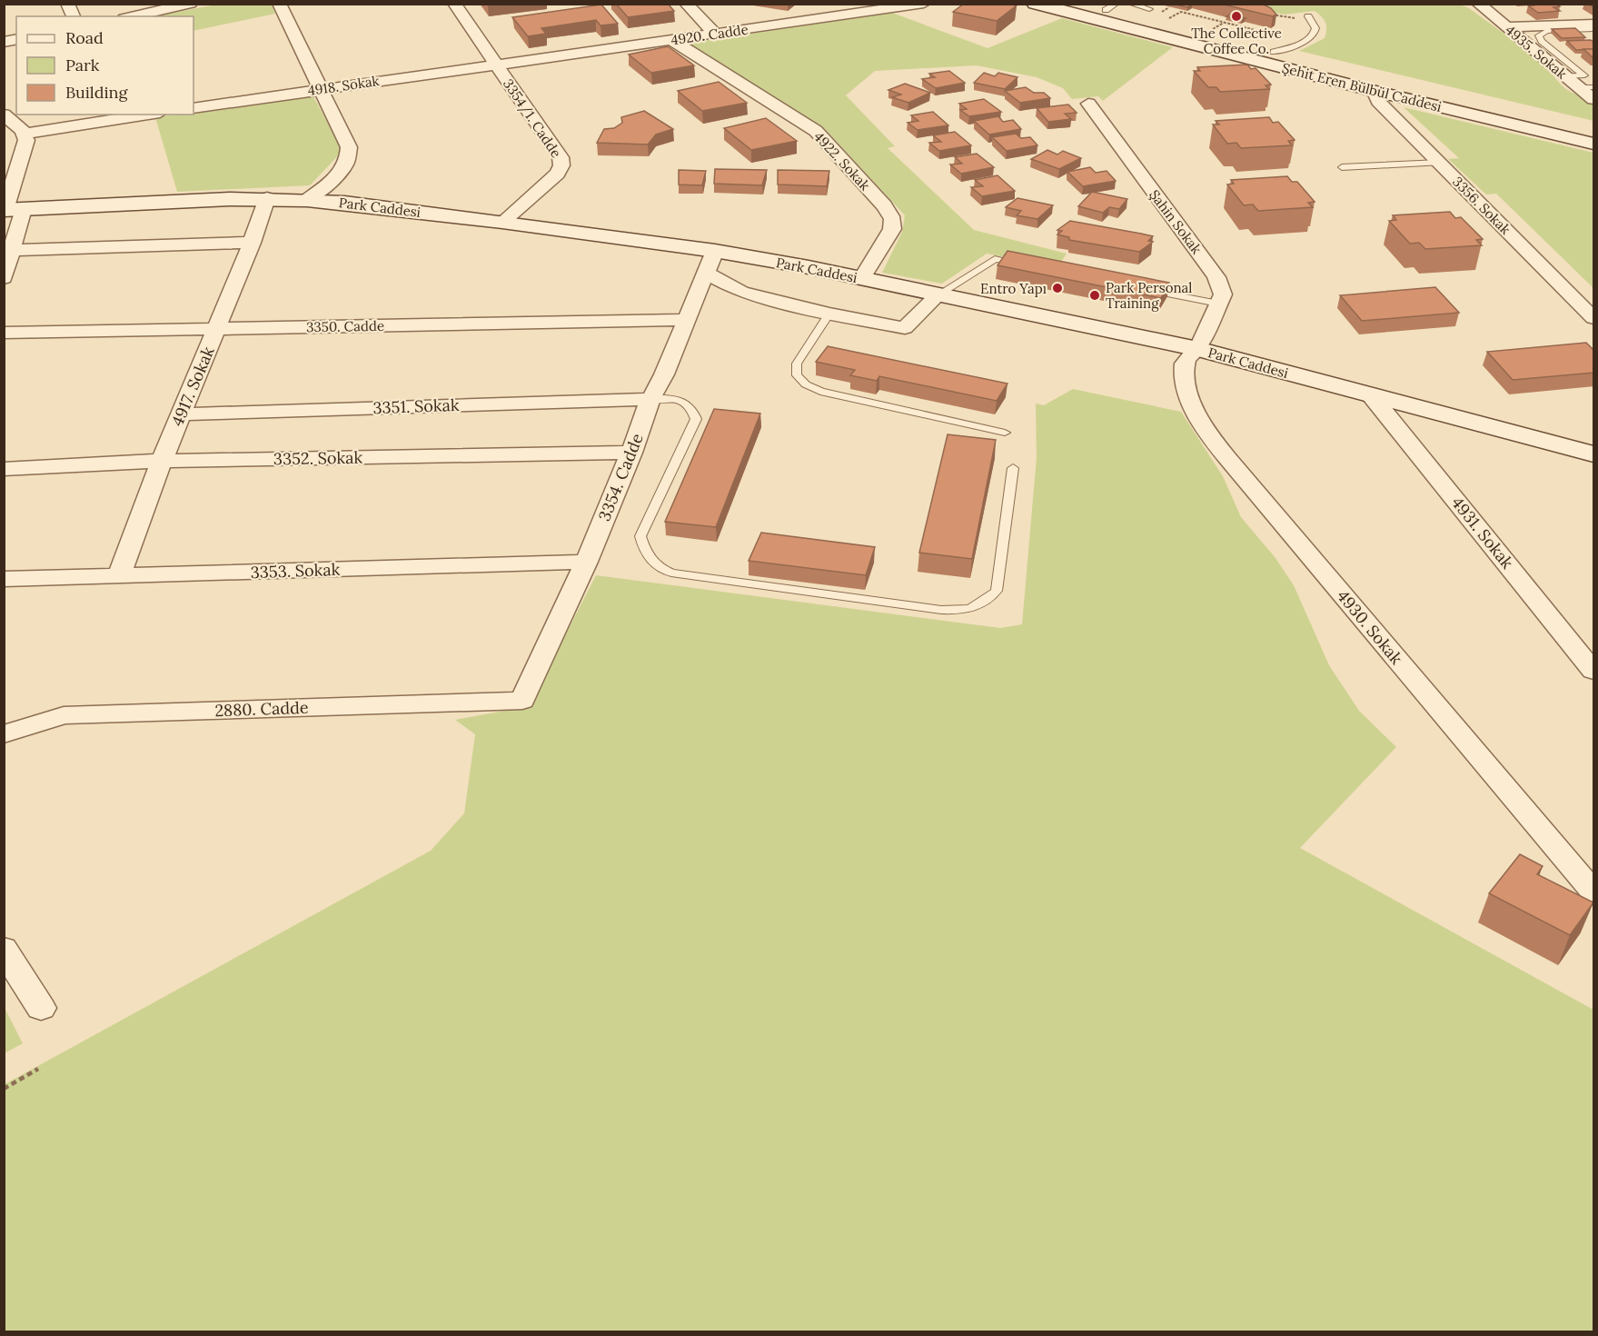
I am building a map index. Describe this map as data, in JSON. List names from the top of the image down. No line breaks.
{"streets":{"street":["4920. Cadde","4935. Sokak","4918. Sokak","Şehit Eren Bülbül Caddesi","3354/1. Cadde","4922. Sokak","3356. Sokak","Park Caddesi","Şahin Sokak","3350. Cadde","4917. Sokak","3351. Sokak","3352. Sokak","3354. Cadde","4931. Sokak","3353. Sokak","4930. Sokak","2880. Cadde"]},"crossings":[["4920. Cadde","4918. Sokak"],["4920. Cadde","3354/1. Cadde"],["4920. Cadde","4922. Sokak"],["4918. Sokak","3354/1. Cadde"],["Şehit Eren Bülbül Caddesi","3356. Sokak"],["3354/1. Cadde","Park Caddesi"],["4922. Sokak","Park Caddesi"],["Park Caddesi","Şahin Sokak"],["Park Caddesi","4917. Sokak"],["Park Caddesi","3354. Cadde"],["Park Caddesi","4931. Sokak"],["Park Caddesi","4930. Sokak"],["Şahin Sokak","4930. Sokak"],["3350. Cadde","4917. Sokak"],["3350. Cadde","3354. Cadde"],["4917. Sokak","3351. Sokak"],["4917. Sokak","3352. Sokak"],["4917. Sokak","3353. Sokak"],["3351. Sokak","3354. Cadde"],["3352. Sokak","3354. Cadde"],["3354. Cadde","3353. Sokak"],["3354. Cadde","2880. Cadde"]],"places":["The Collective Coffee Co.","Entro Yapı","Park Personal Training"],"legend":["Road","Park","Building"]}
